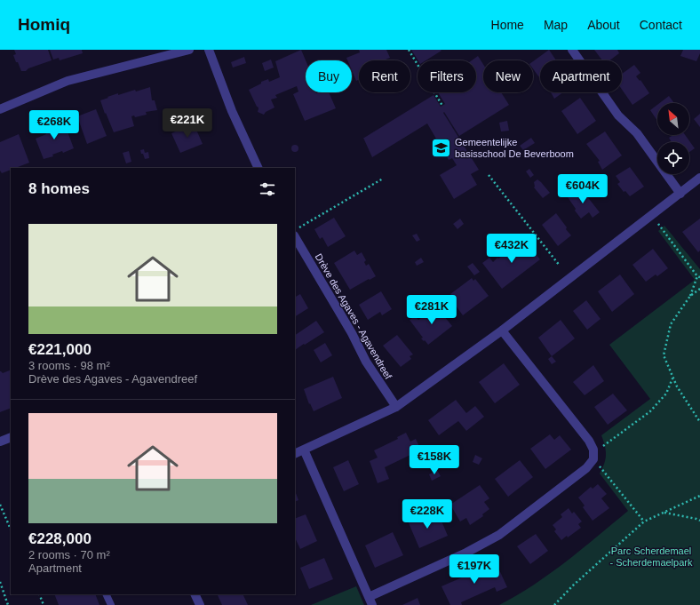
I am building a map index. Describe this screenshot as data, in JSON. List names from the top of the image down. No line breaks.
{"streets":{"street":["Drève des Agaves - Agavendreef"]},"parks":["Parc Scherdemael - Scherdemaelpark"],"places":{"school or university":["Gemeentelijke basisschool De Beverboom"]},"north":"top left","page":{"header":"Homiq","nav":["Home","Map","About","Contact"],"chip":["Buy","Rent","Filters","New","Apartment"],"price":["€221K","€268K","€604K","€432K","€281K","€158K","€228K","€197K"],"heading":"8 homes","list":[{"name":"€221,000","note":"3 rooms · 98 m² · Drève des Agaves - Agavendreef"},{"name":"€228,000","note":"2 rooms · 70 m² · Apartment"}]}}
